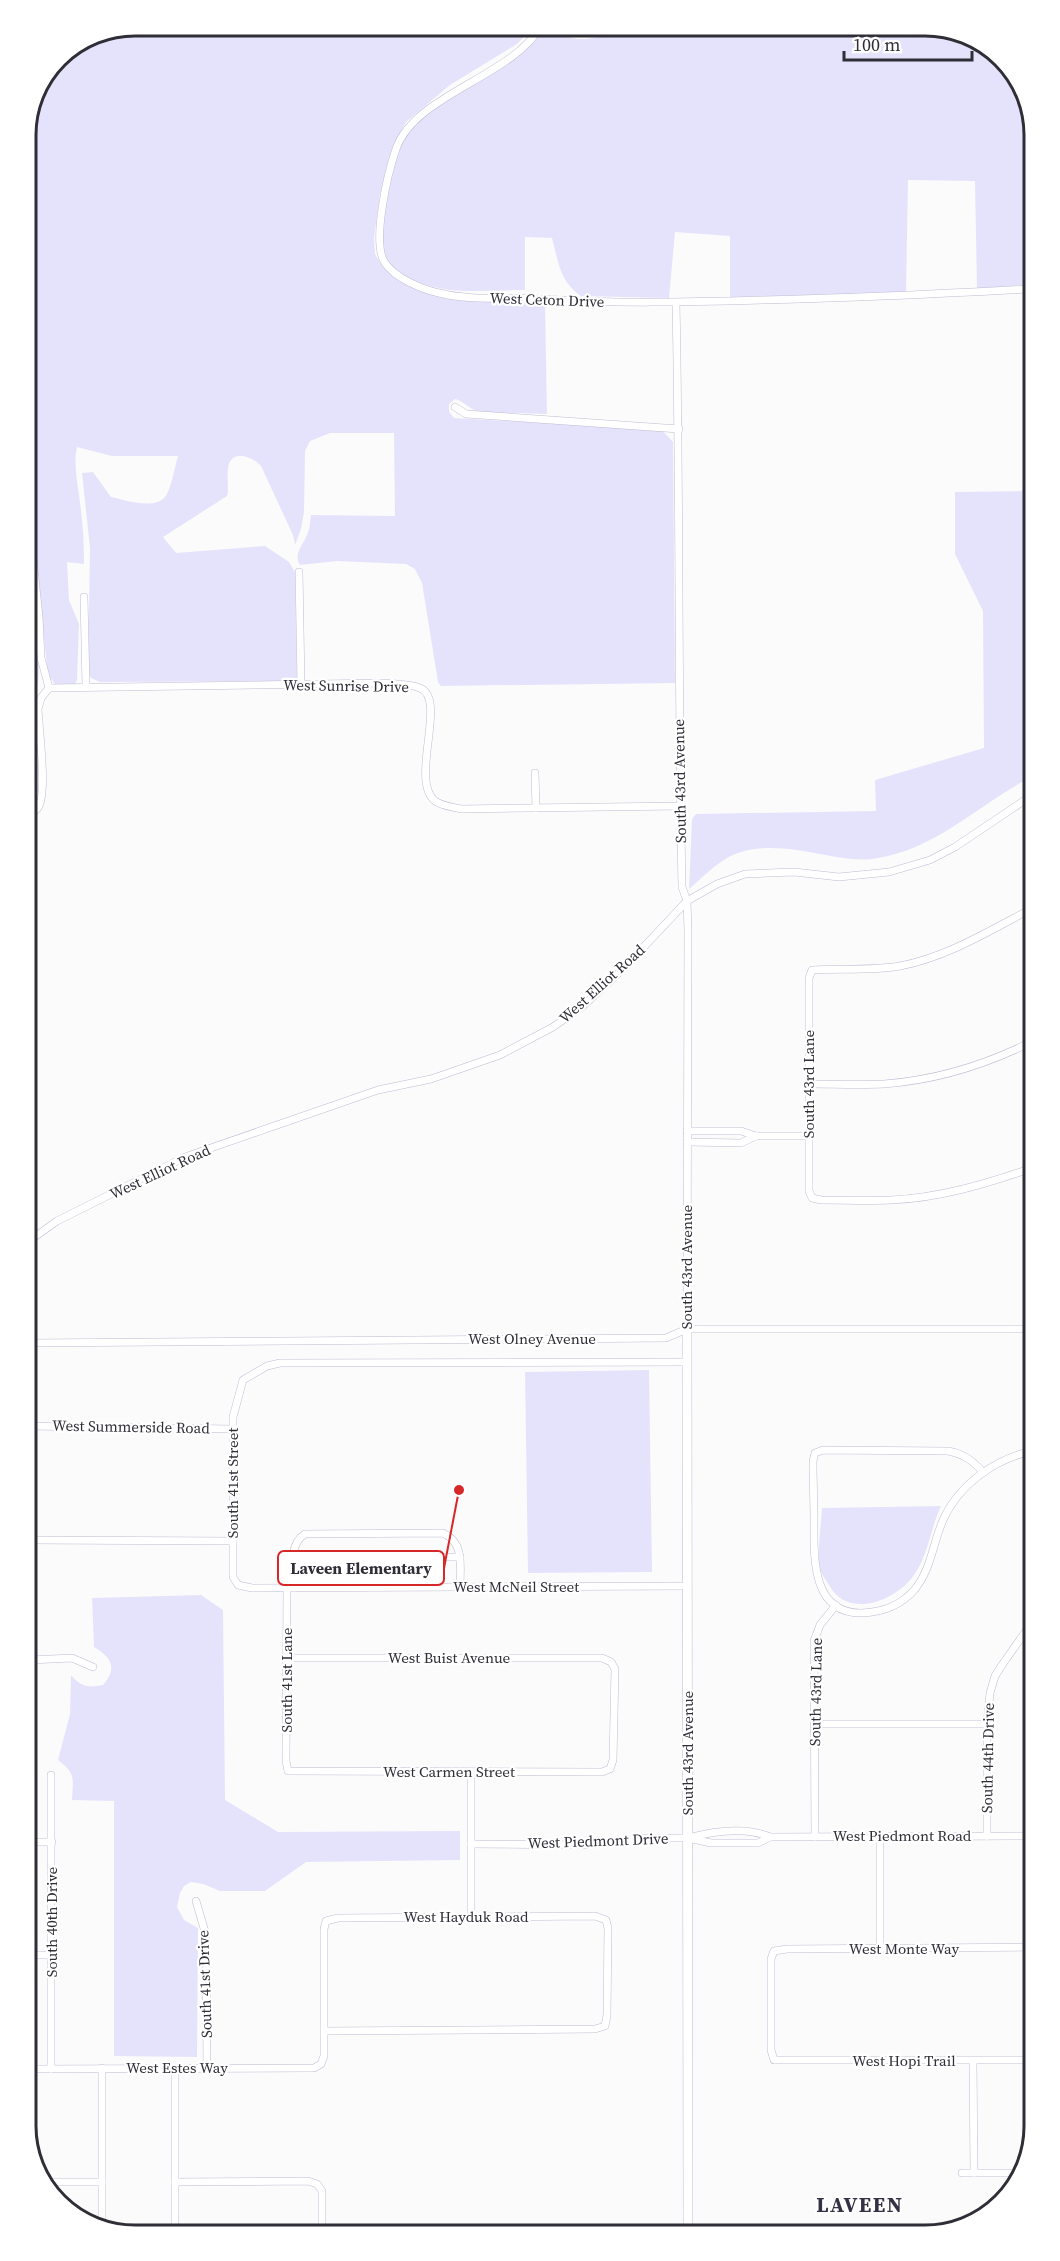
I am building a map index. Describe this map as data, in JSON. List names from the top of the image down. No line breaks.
{"streets":{"street":["West Ceton Drive","West Sunrise Drive","South 43rd Avenue","West Elliot Road","South 43rd Lane","West Olney Avenue","West Summerside Road","South 41st Street","West McNeil Street","West Buist Avenue","South 41st Lane","South 44th Drive","West Carmen Street","West Piedmont Road","West Piedmont Drive","West Hayduk Road","South 40th Drive","West Monte Way","South 41st Drive","West Hopi Trail","West Estes Way"]},"crossings":[["West Ceton Drive","South 43rd Avenue"],["West Sunrise Drive","South 43rd Avenue"],["South 43rd Avenue","West Elliot Road"],["South 43rd Avenue","West Olney Avenue"],["South 43rd Avenue","South 41st Street"],["South 43rd Avenue","West McNeil Street"],["South 43rd Avenue","West Piedmont Drive"],["South 43rd Lane","West Piedmont Road"],["West Summerside Road","South 41st Street"],["South 41st Street","West McNeil Street"],["West McNeil Street","South 41st Lane"],["West Buist Avenue","South 41st Lane"],["West Buist Avenue","West Carmen Street"],["South 41st Lane","West Carmen Street"],["South 44th Drive","West Piedmont Road"],["West Piedmont Road","West Piedmont Drive"],["West Hayduk Road","West Estes Way"],["South 40th Drive","West Estes Way"],["West Monte Way","West Hopi Trail"],["South 41st Drive","West Estes Way"]],"districts":["LAVEEN"],"places":["Laveen Elementary"],"scale_bar":"100 m"}
